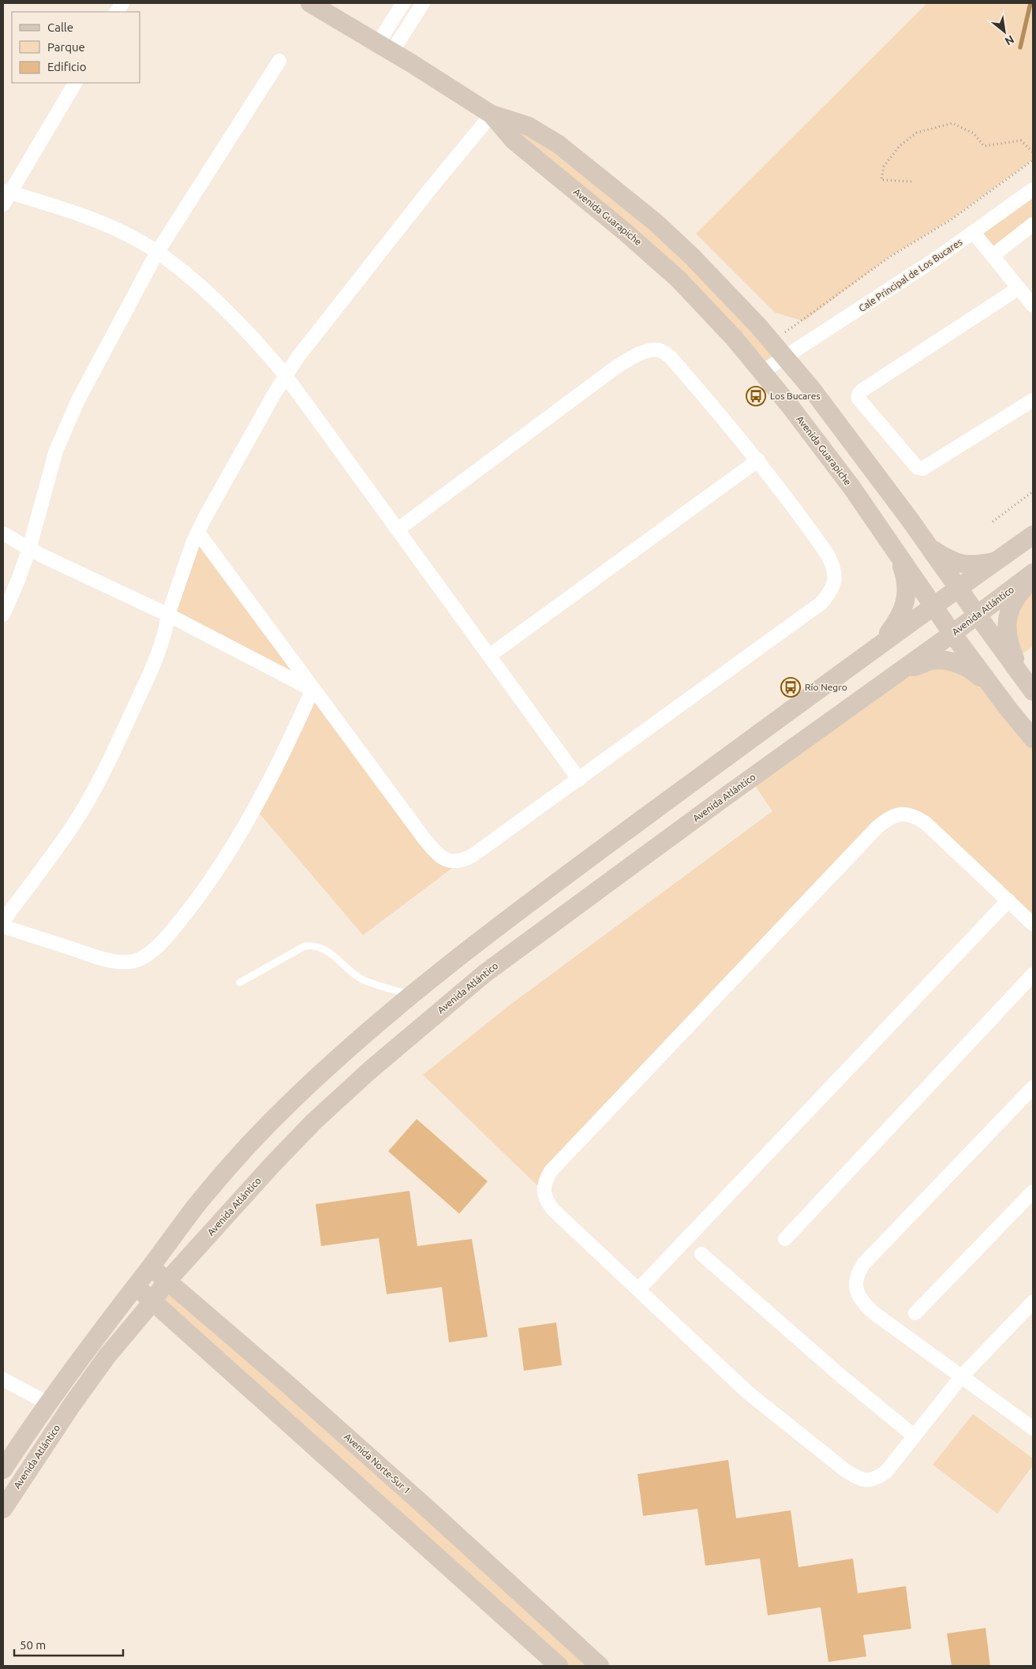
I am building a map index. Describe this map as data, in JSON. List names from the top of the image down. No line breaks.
{"streets":{"main road":["Avenida Guarapiche","Avenida Atlántico","Avenida Norte-Sur 1"],"street":["Cale Principal de Los Bucares"]},"crossings":[["Avenida Guarapiche","Cale Principal de Los Bucares"],["Avenida Guarapiche","Avenida Atlántico"],["Avenida Atlántico","Avenida Norte-Sur 1"]],"places":{"bus stop":["Los Bucares","Río Negro"]},"legend":["Calle","Parque","Edificio"],"scale_bar":"50 m","north":"bottom right"}
